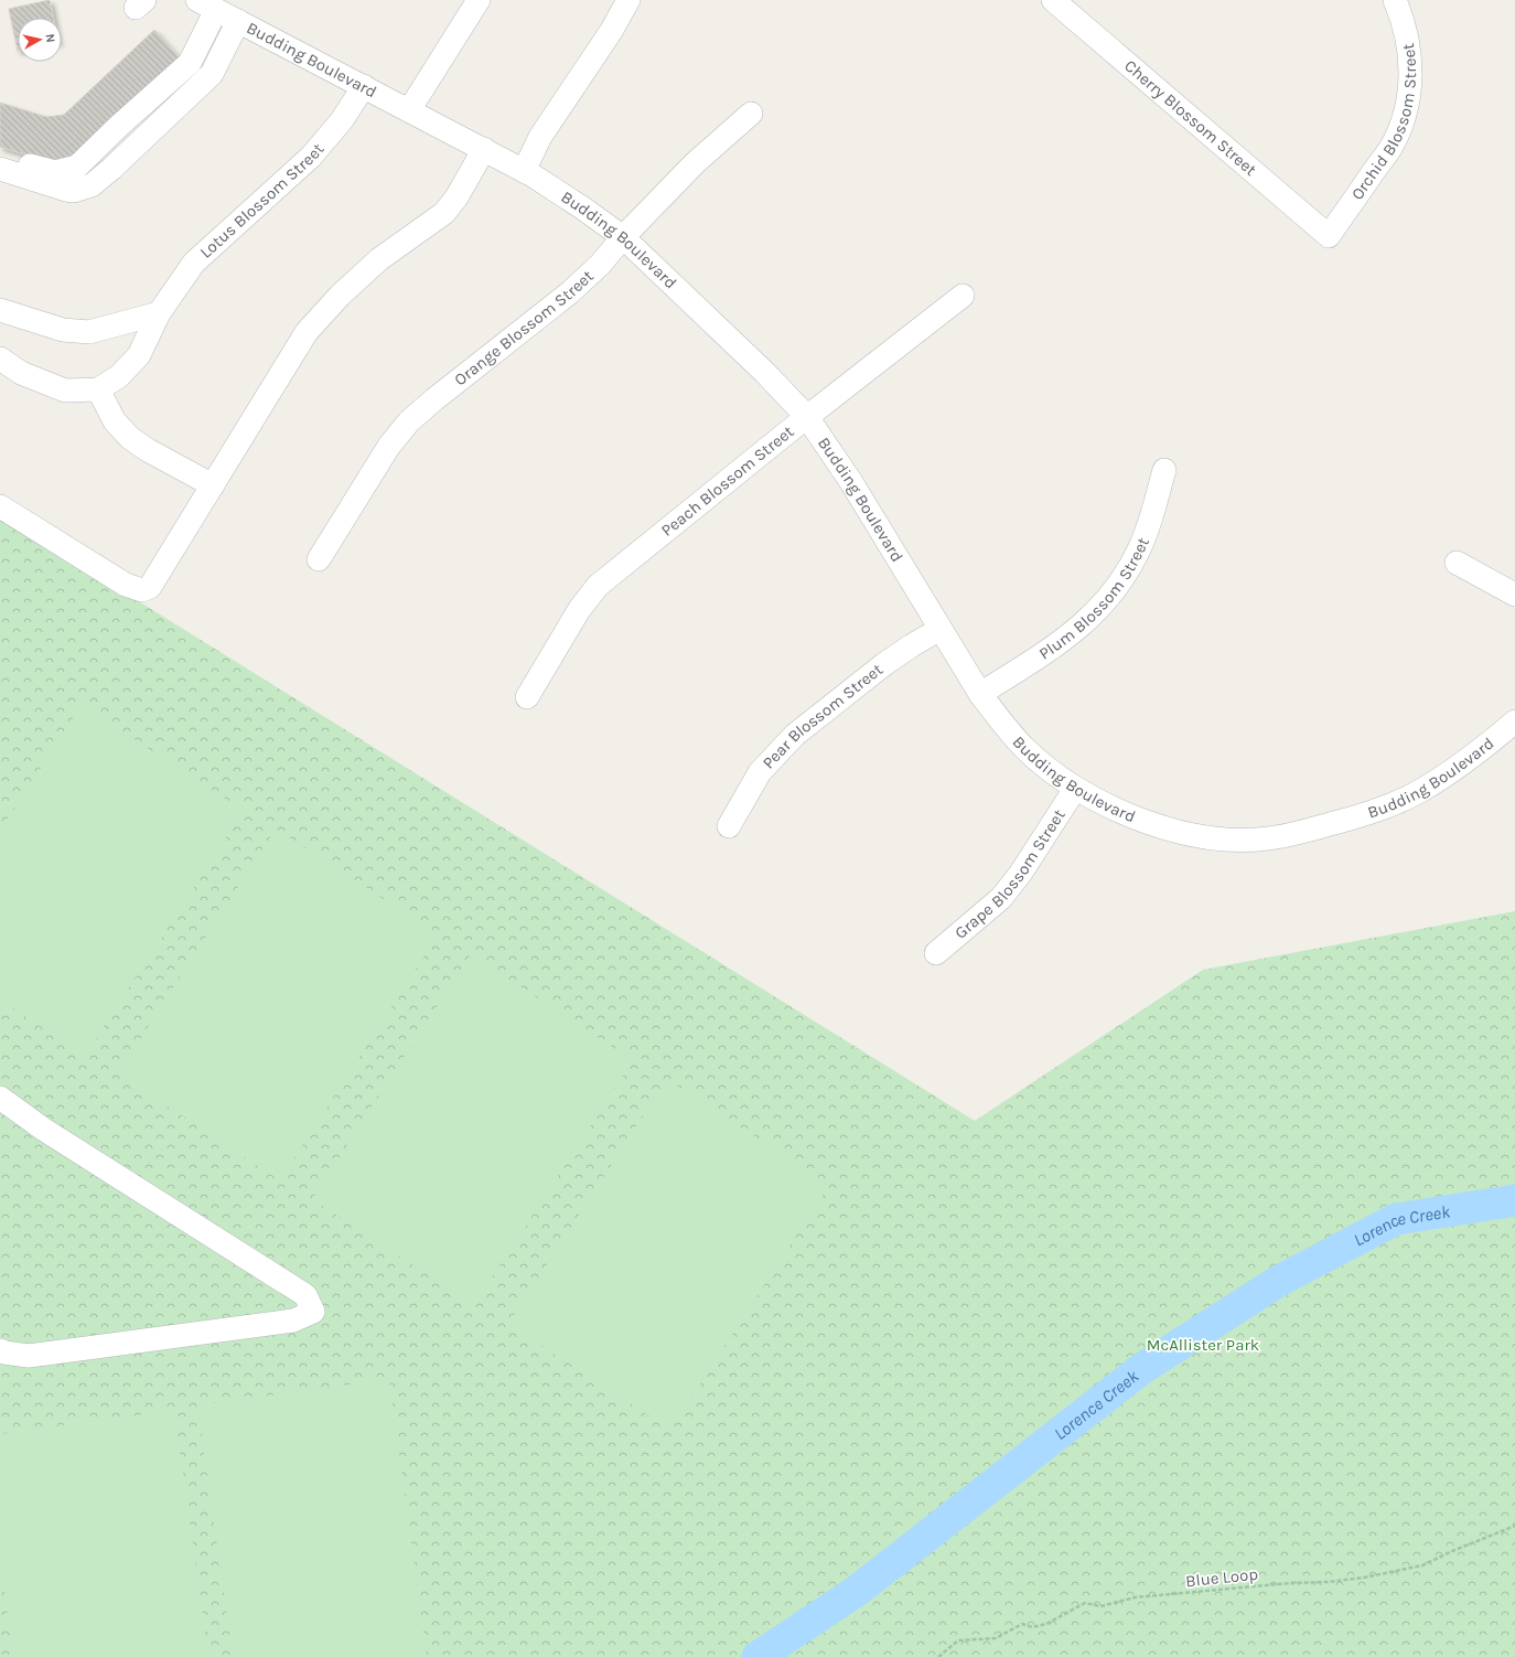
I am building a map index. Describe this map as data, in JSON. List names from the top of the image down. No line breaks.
{"streets":{"street":["Budding Boulevard","Cherry Blossom Street","Orchid Blossom Street","Lotus Blossom Street","Orange Blossom Street","Peach Blossom Street","Plum Blossom Street","Pear Blossom Street","Grape Blossom Street"],"path":["Blue Loop"]},"crossings":[["Budding Boulevard","Lotus Blossom Street"],["Budding Boulevard","Orange Blossom Street"],["Budding Boulevard","Peach Blossom Street"],["Budding Boulevard","Plum Blossom Street"],["Budding Boulevard","Pear Blossom Street"],["Budding Boulevard","Grape Blossom Street"],["Cherry Blossom Street","Orchid Blossom Street"]],"water":["Lorence Creek"],"parks":["McAllister Park"],"north":"right"}
